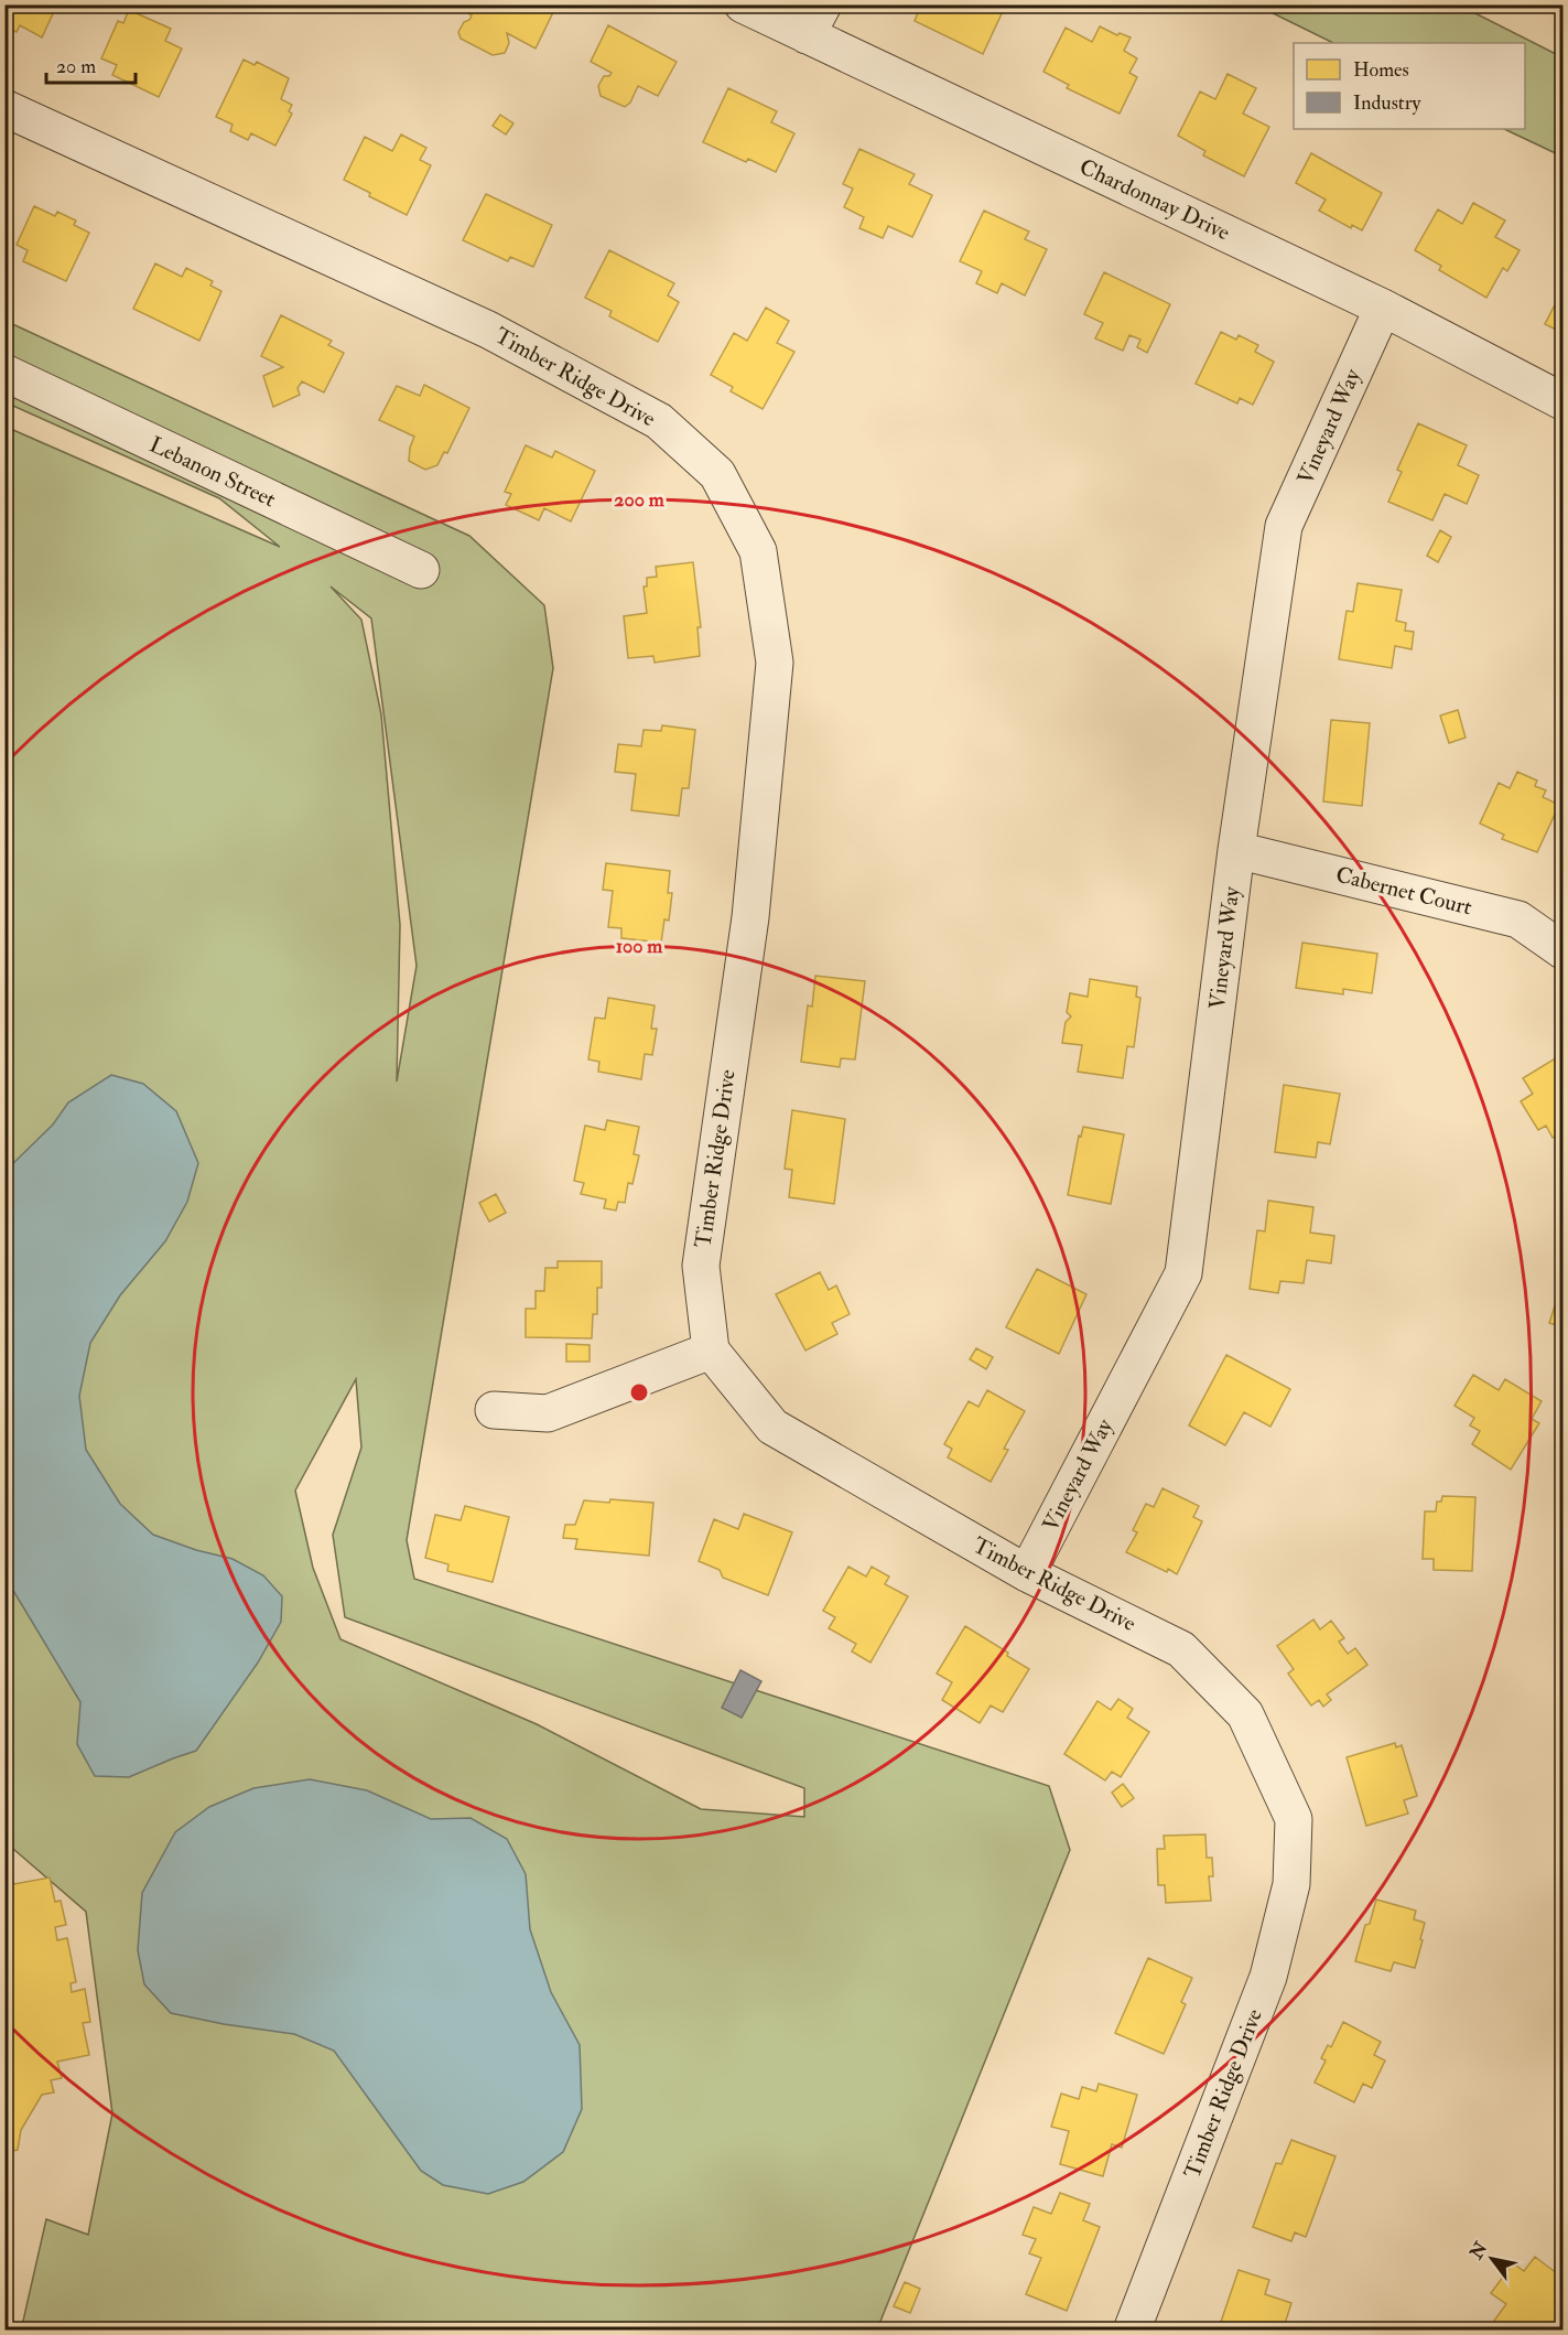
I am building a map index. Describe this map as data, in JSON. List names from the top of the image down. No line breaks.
{"streets":{"street":["Chardonnay Drive","Timber Ridge Drive","Vineyard Way","Lebanon Street","Cabernet Court"]},"crossings":[["Chardonnay Drive","Vineyard Way"],["Timber Ridge Drive","Vineyard Way"],["Vineyard Way","Cabernet Court"]],"legend":["Homes","Industry"],"scale_bar":"20 m","north":"top left","rings":["200 m","100 m"]}
